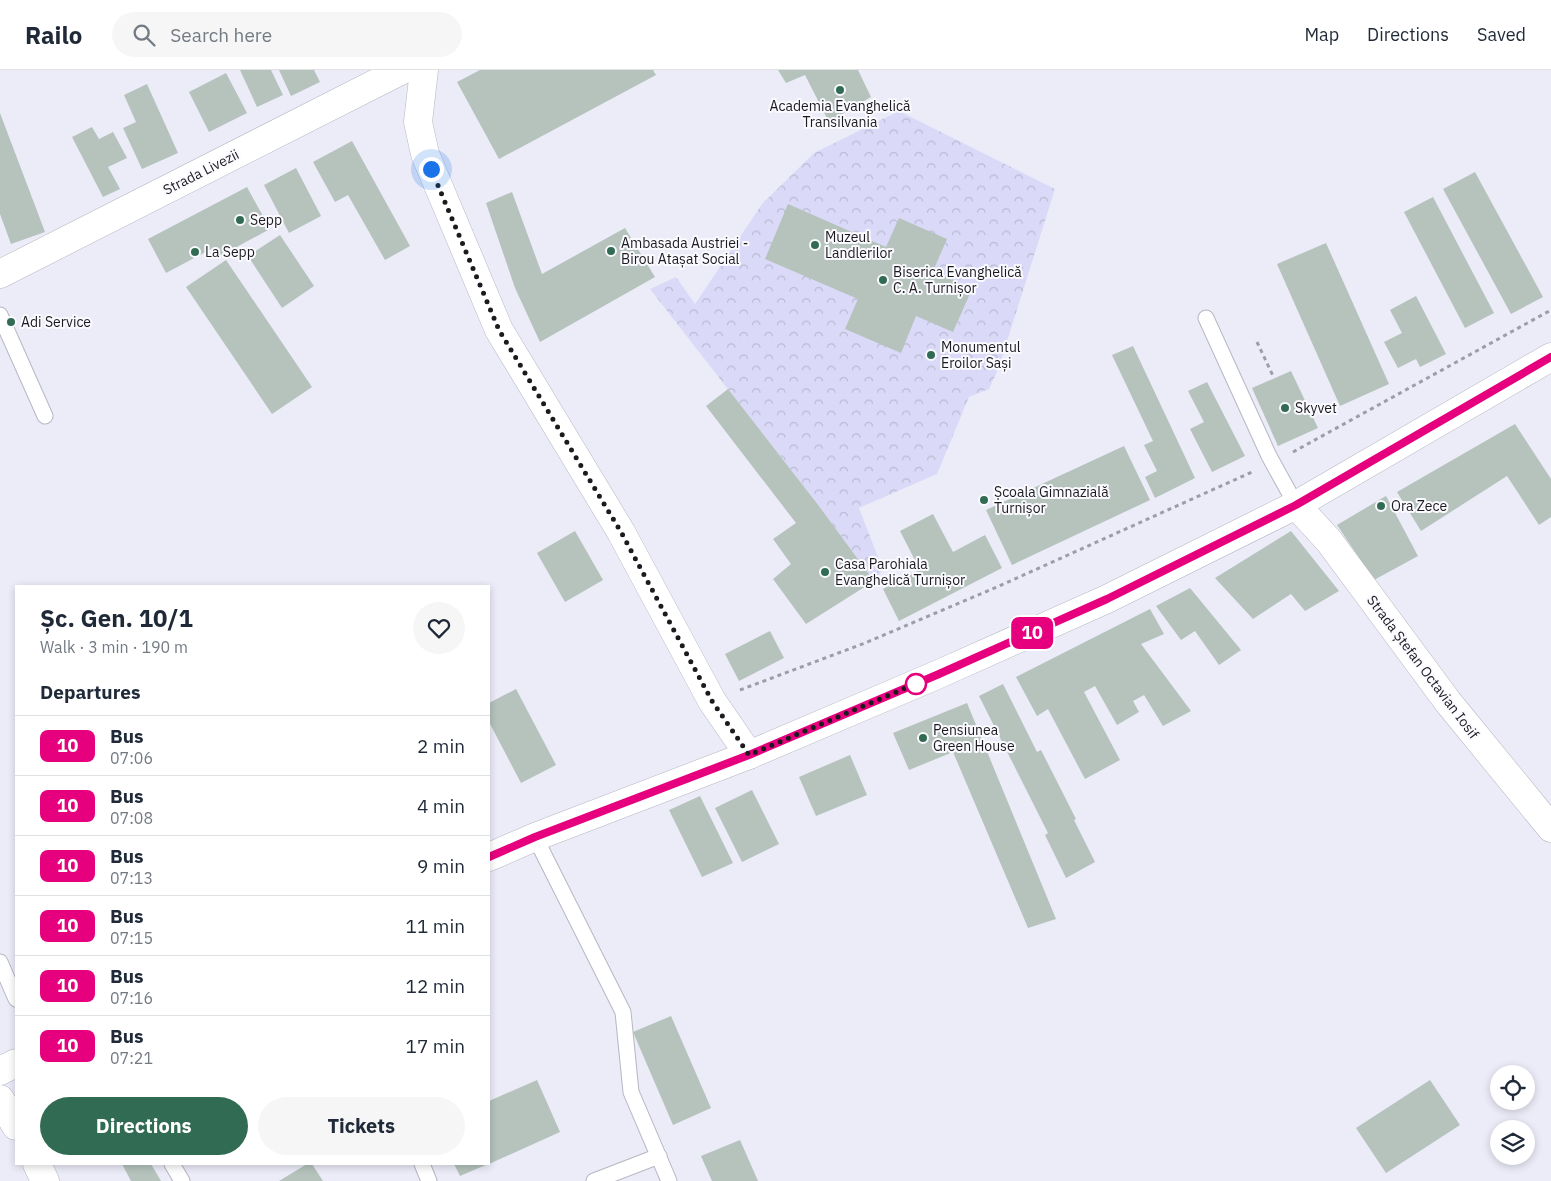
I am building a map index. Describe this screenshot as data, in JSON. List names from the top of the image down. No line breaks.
{"streets":{"street":["Strada Livezii","Strada Ștefan Octavian Iosif"]},"places":["Academia Evanghelică Transilvania","Sepp","Muzeul Landlerilor","Ambasada Austriei - Birou Atașat Social","La Sepp","Biserica Evanghelică C. A. Turnișor","Adi Service","Monumentul Eroilor Sași","Skyvet","Școala Gimnazială Turnișor","Ora Zece","Casa Parohiala Evanghelică Turnișor","Pensiunea Green House"],"lines":["bus line 10"],"page":{"header":"Railo","search":"Search here","nav":["Map","Directions","Saved"],"on_map":"10","heading":[["Șc. Gen. 10/1","Walk · 3 min · 190 m"],"Departures"],"list":[{"mark":"10","name":"Bus","note":"07:06","value":"2 min"},{"mark":"10","name":"Bus","note":"07:08","value":"4 min"},{"mark":"10","name":"Bus","note":"07:13","value":"9 min"},{"mark":"10","name":"Bus","note":"07:15","value":"11 min"},{"mark":"10","name":"Bus","note":"07:16","value":"12 min"},{"mark":"10","name":"Bus","note":"07:21","value":"17 min"}],"buttons":["Directions","Tickets"]}}
